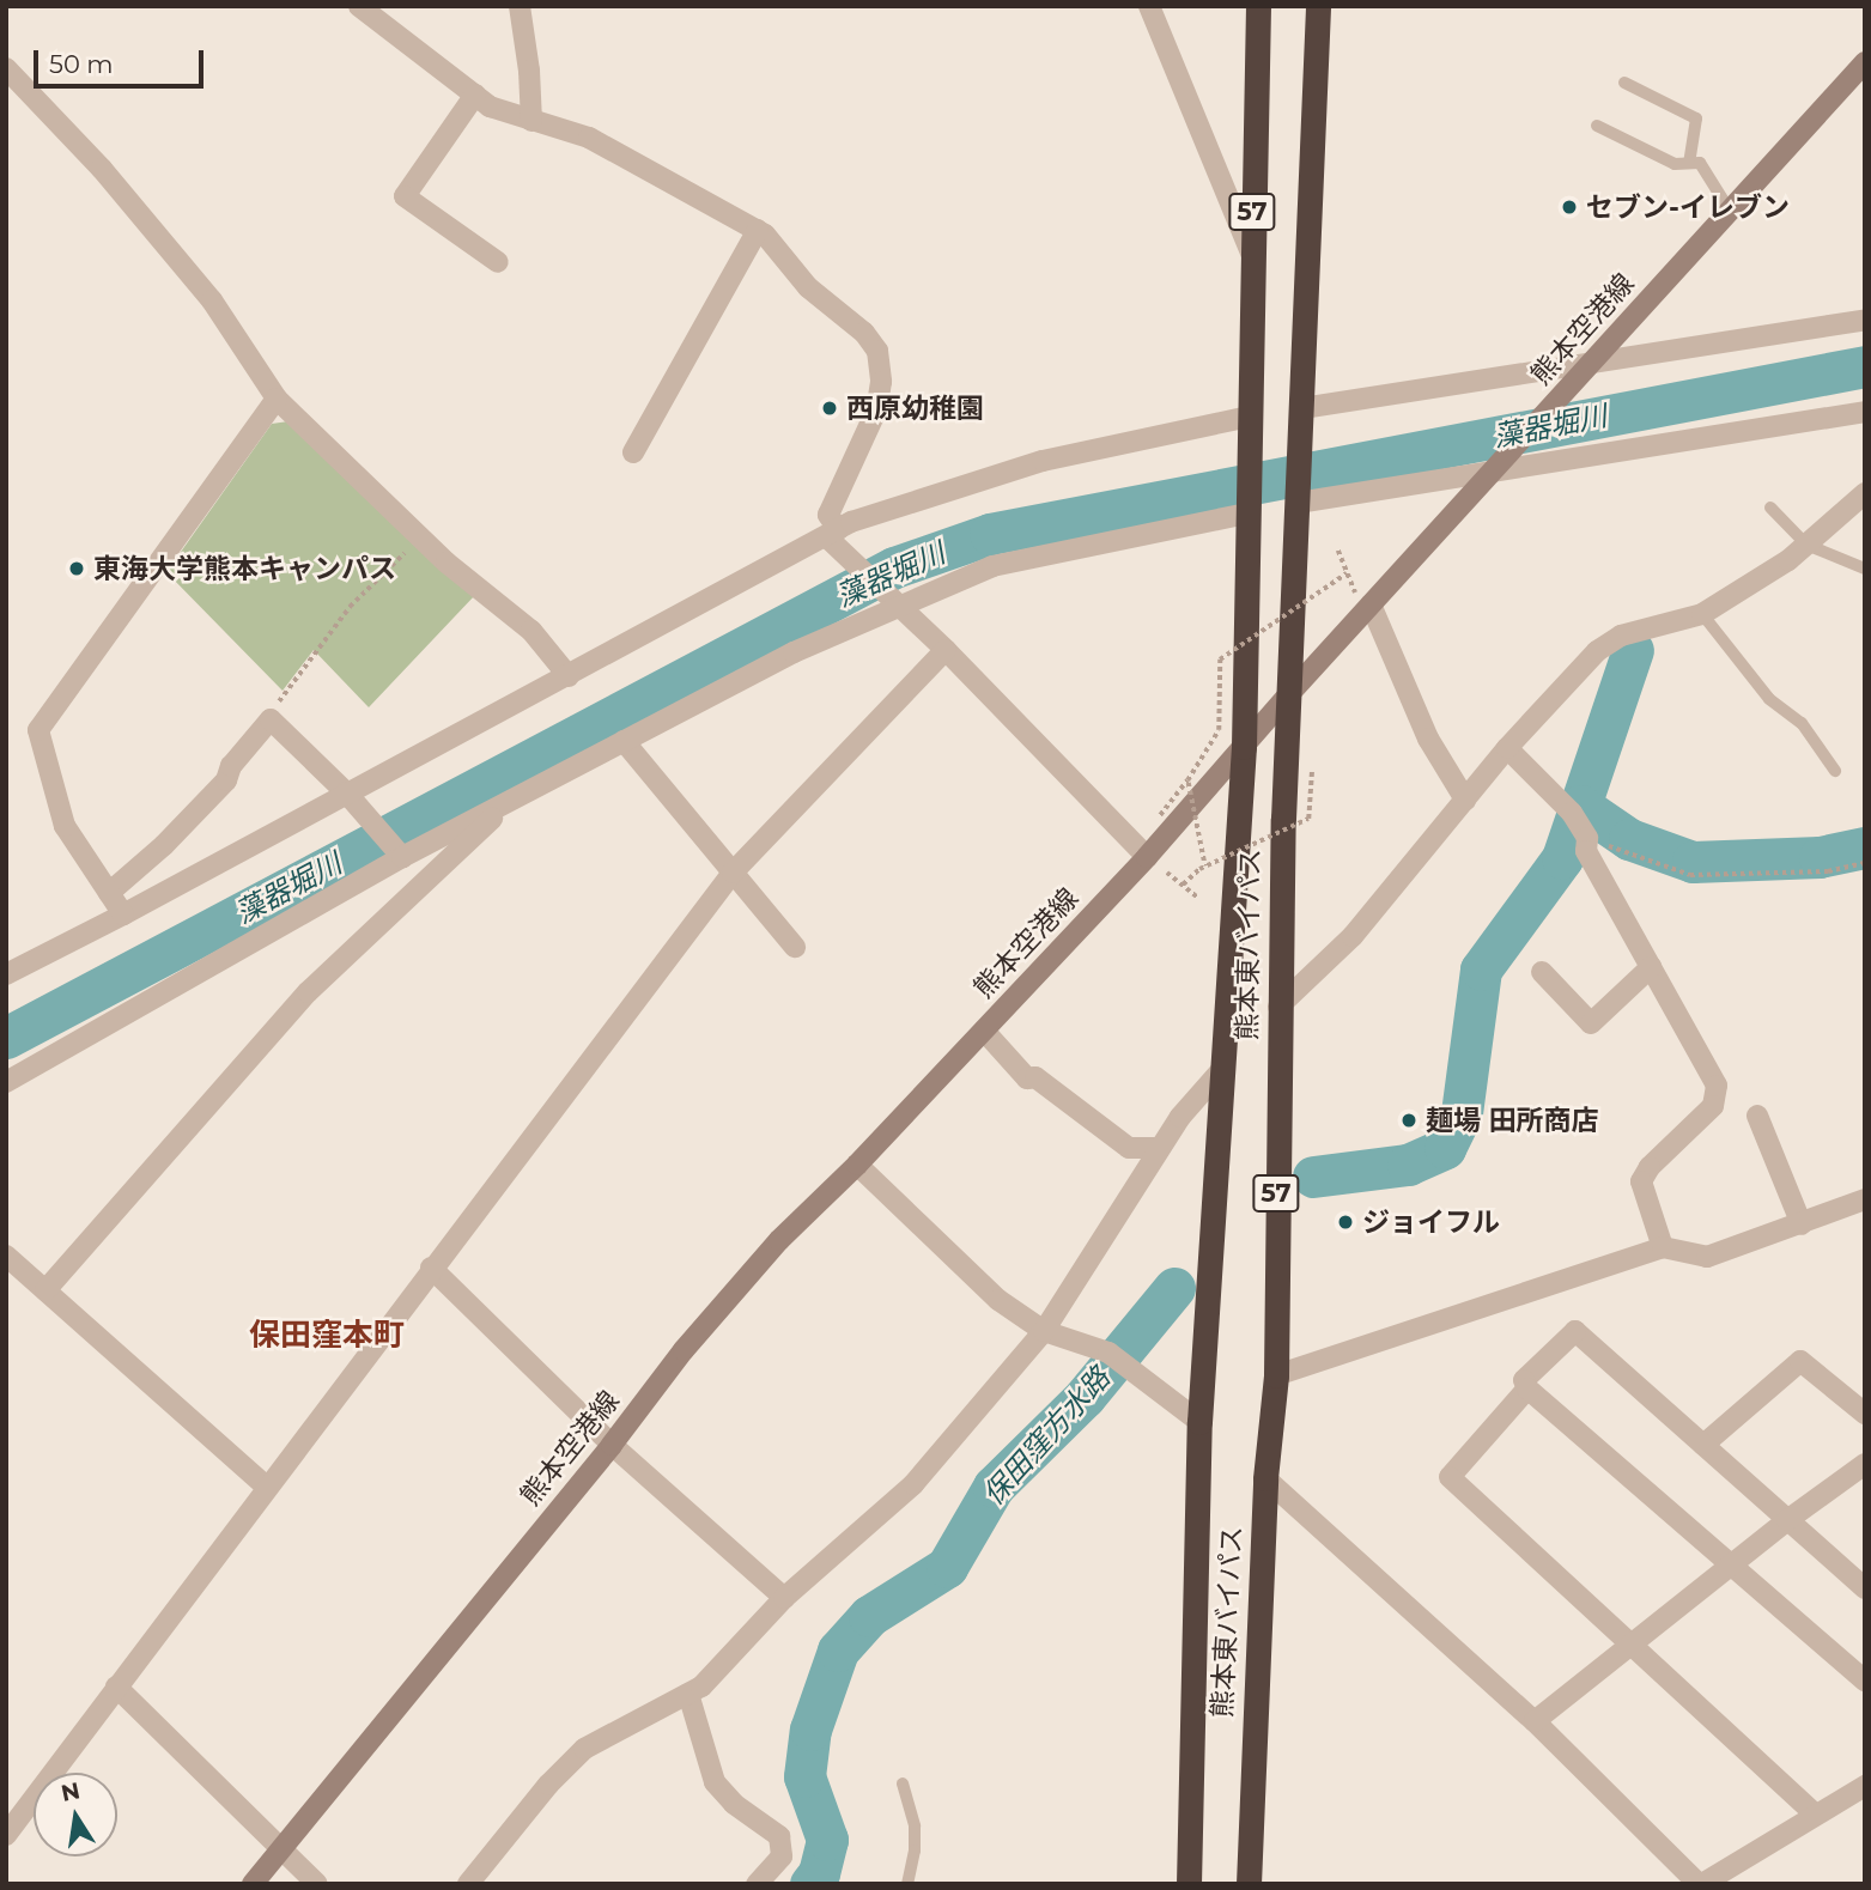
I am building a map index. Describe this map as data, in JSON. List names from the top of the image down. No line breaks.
{"streets":{"highway":["57","熊本東バイパス"],"main road":["熊本空港線"]},"crossings":[["熊本空港線","熊本東バイパス"]],"districts":["保田窪本町"],"water":["藻器堀川","保田窪方水路"],"places":["セブン-イレブン","西原幼稚園","東海大学熊本キャンパス","麺場 田所商店","ジョイフル"],"scale_bar":"50 m","north":"top"}
